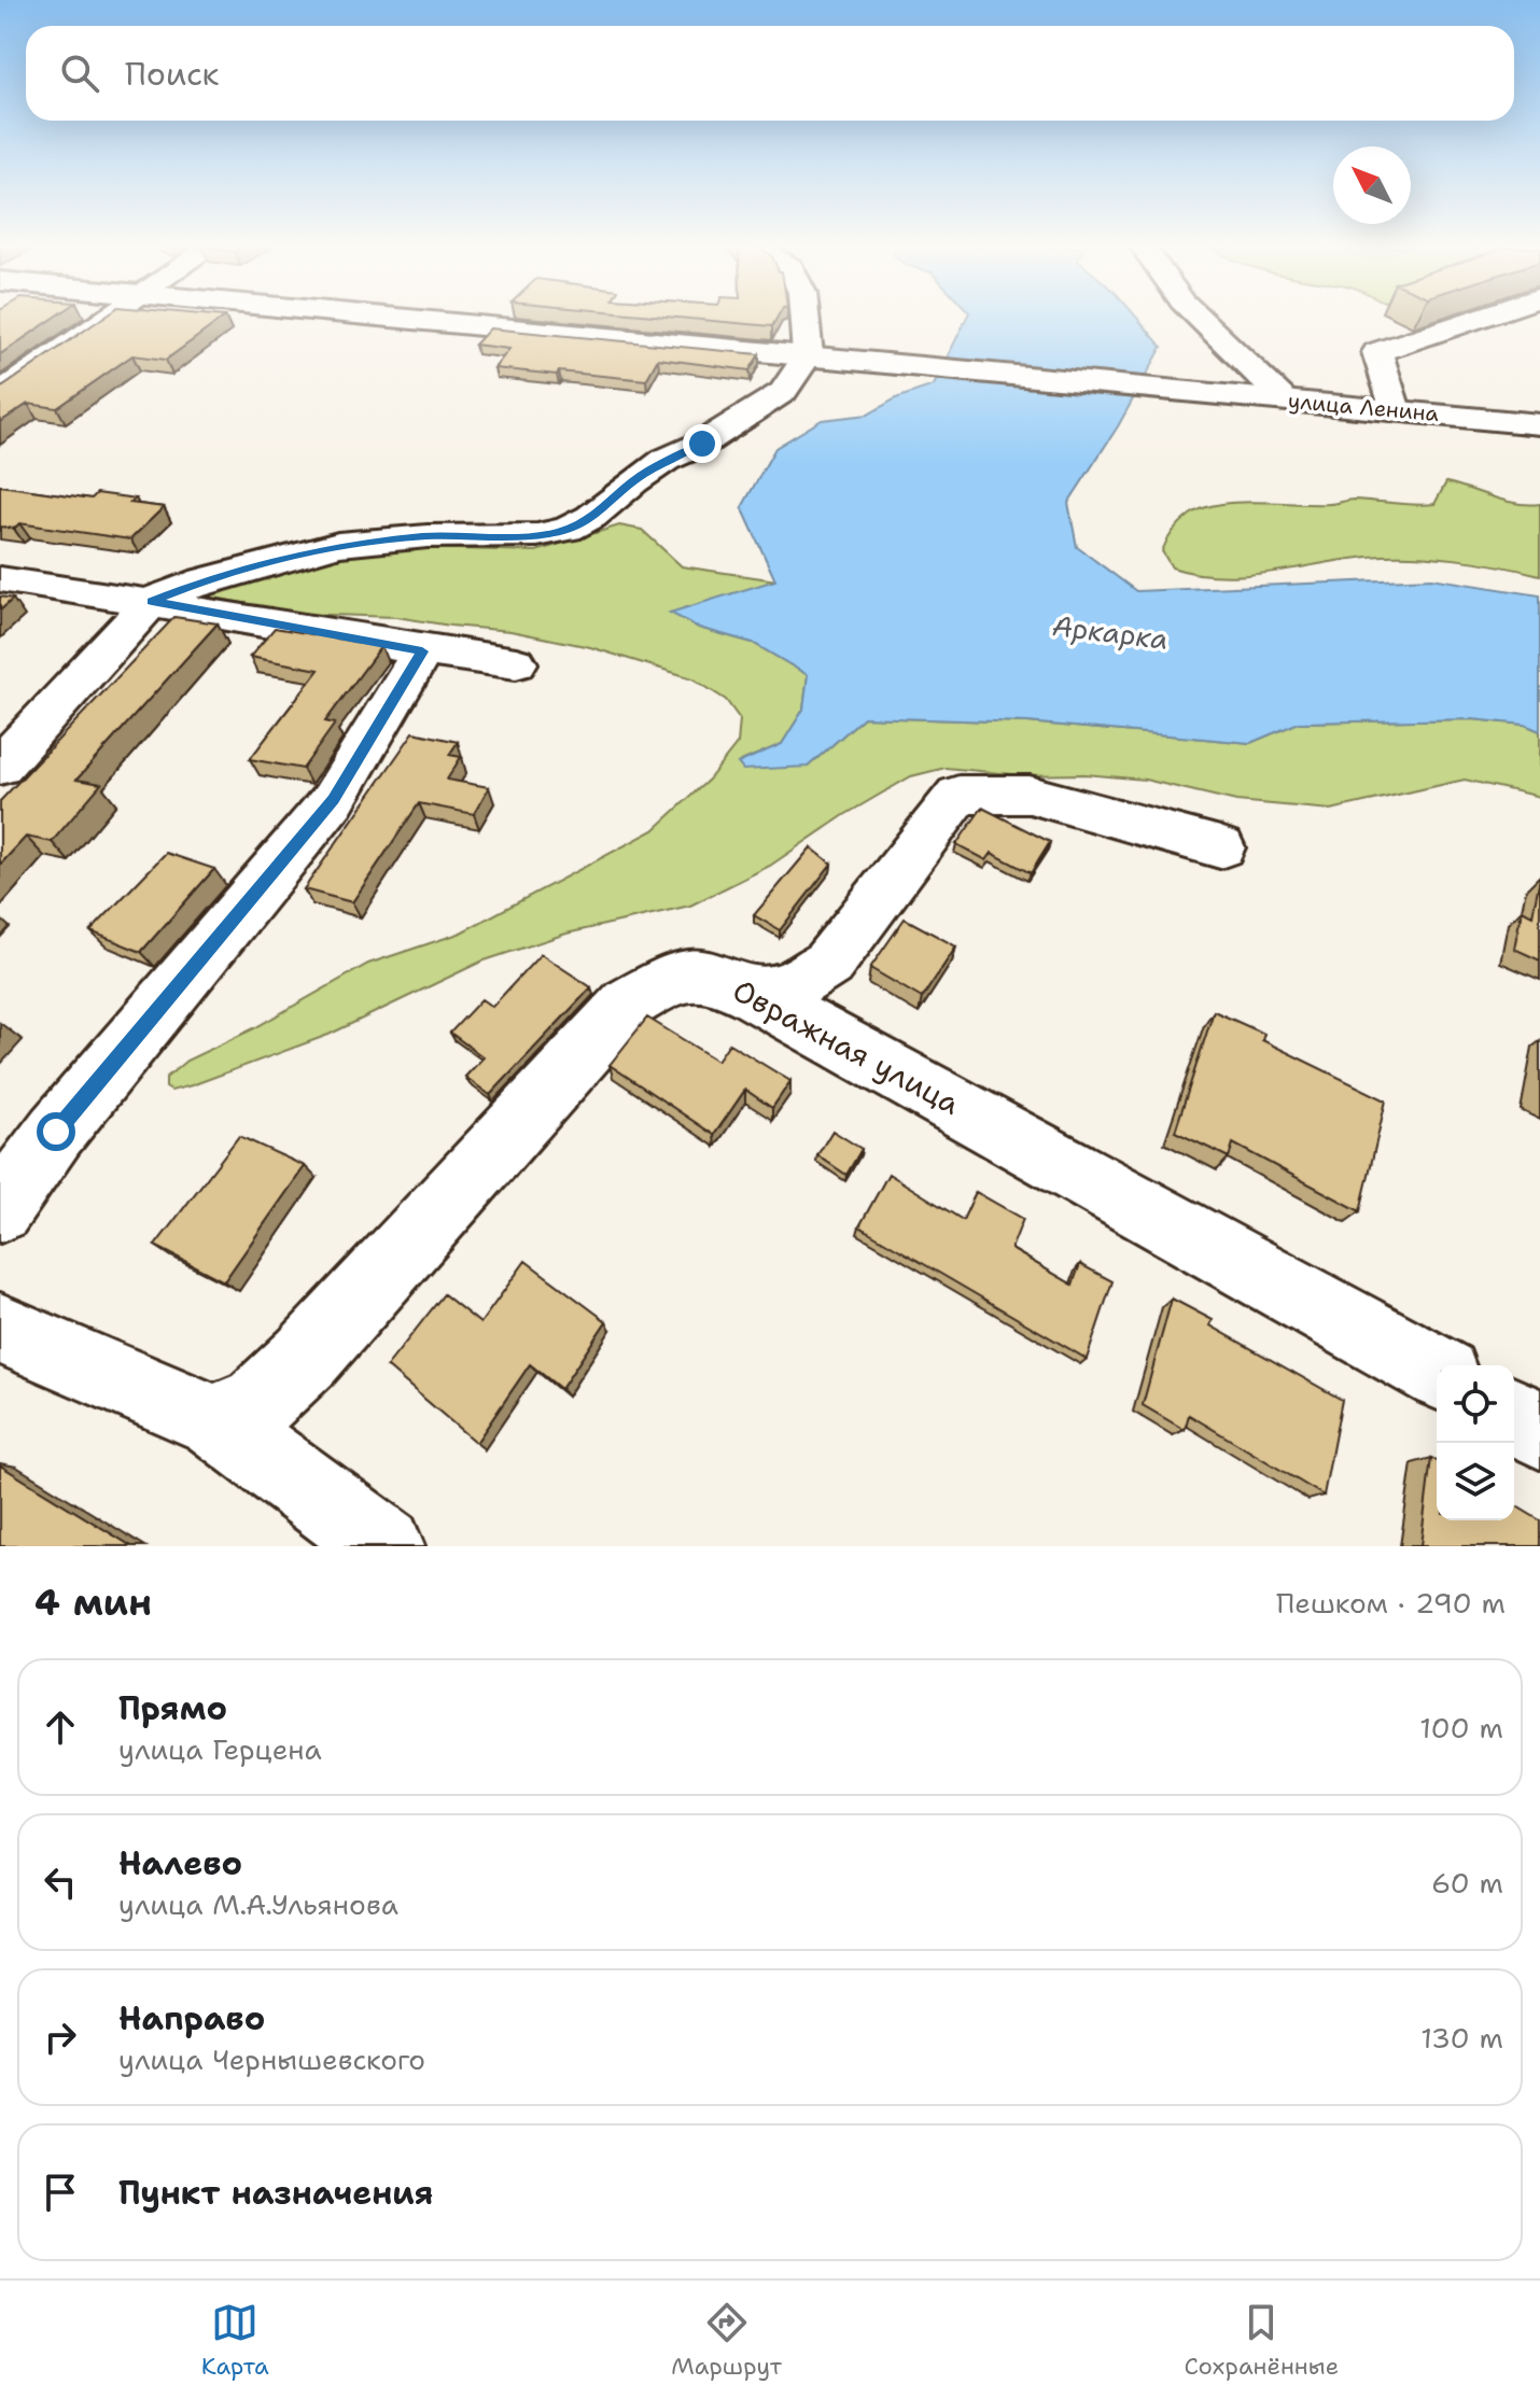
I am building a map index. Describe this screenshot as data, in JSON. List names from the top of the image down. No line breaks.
{"streets":{"street":["улица Ленина","Овражная улица"]},"water":["Аркарка"],"north":"top left","page":{"search":"Поиск","heading":["4 мин","Пешком · 290 m"],"list":[["Прямо","улица Герцена","100 m"],["Налево","улица М.А.Ульянова","60 m"],["Направо","улица Чернышевского","130 m"],"Пункт назначения"],"nav":["Карта","Маршрут","Сохранённые"]}}
